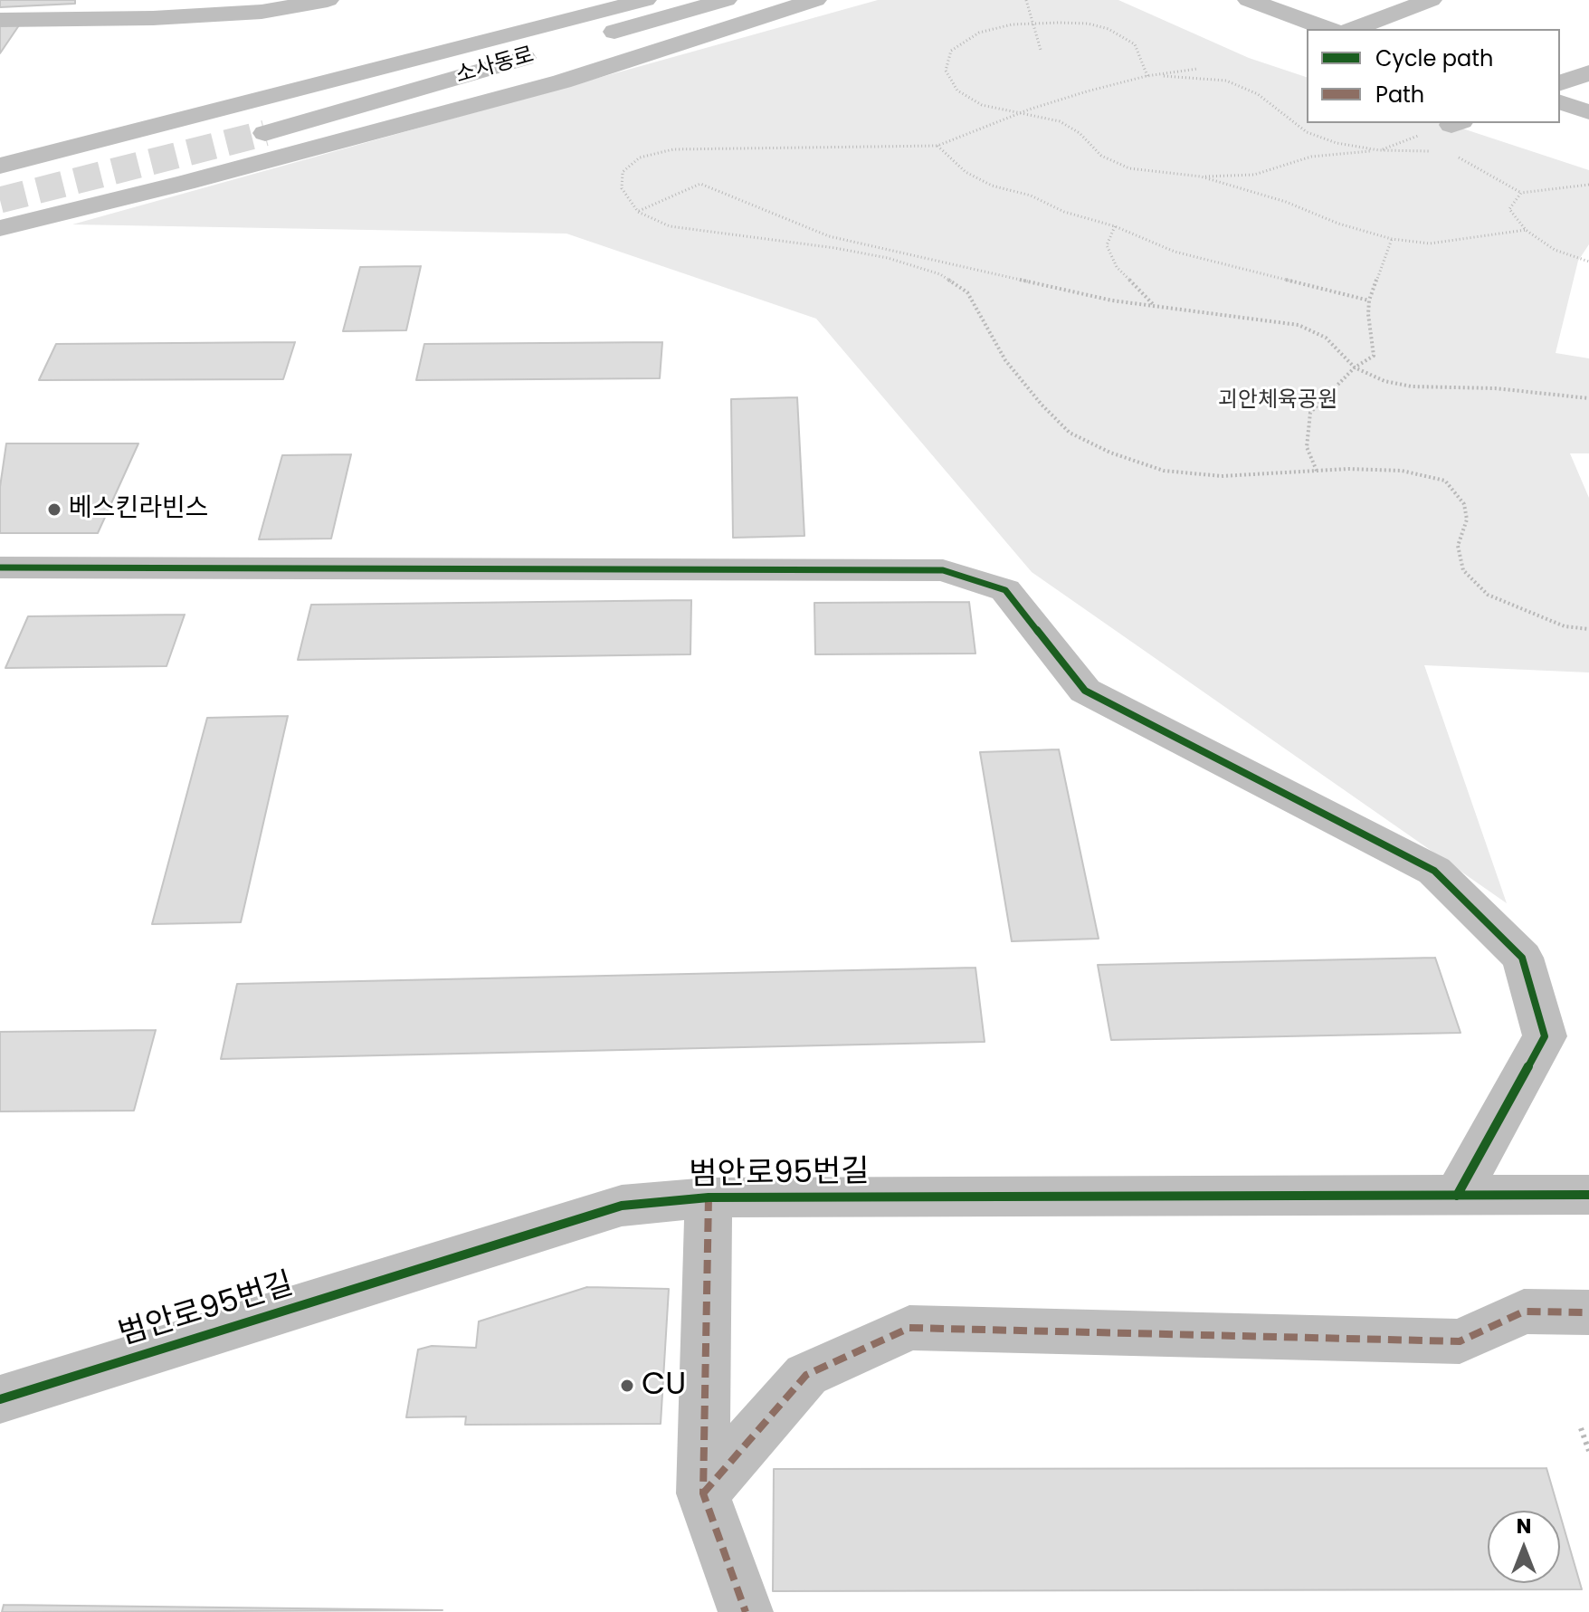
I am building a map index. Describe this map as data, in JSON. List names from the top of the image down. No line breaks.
{"streets":{"street":["소사동로","범안로95번길"]},"parks":["괴안체육공원"],"places":["베스킨라빈스","CU"],"legend":["Cycle path","Path"],"north":"top"}
